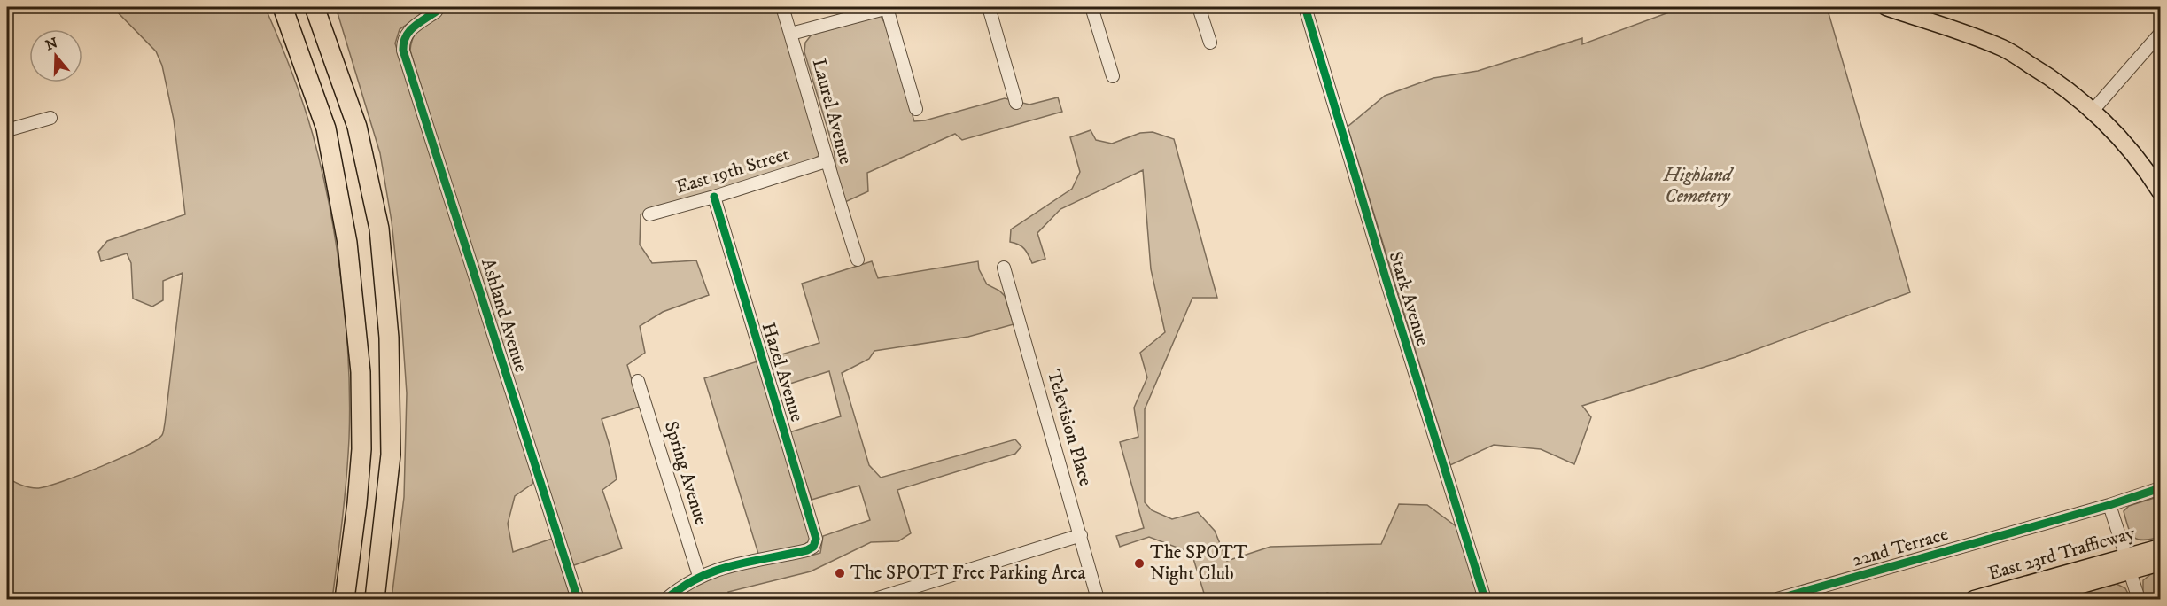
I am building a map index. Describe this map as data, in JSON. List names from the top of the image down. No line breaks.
{"streets":{"main road":["East 23rd Trafficway"],"street":["Laurel Avenue","East 19th Street","Stark Avenue","Ashland Avenue","Hazel Avenue","Television Place","Spring Avenue","22nd Terrace"]},"crossings":[["Laurel Avenue","East 19th Street"],["East 19th Street","Hazel Avenue"],["Hazel Avenue","Spring Avenue"]],"parks":["Highland Cemetery"],"places":["The SPOTT Night Club","The SPOTT Free Parking Area"],"north":"top"}
